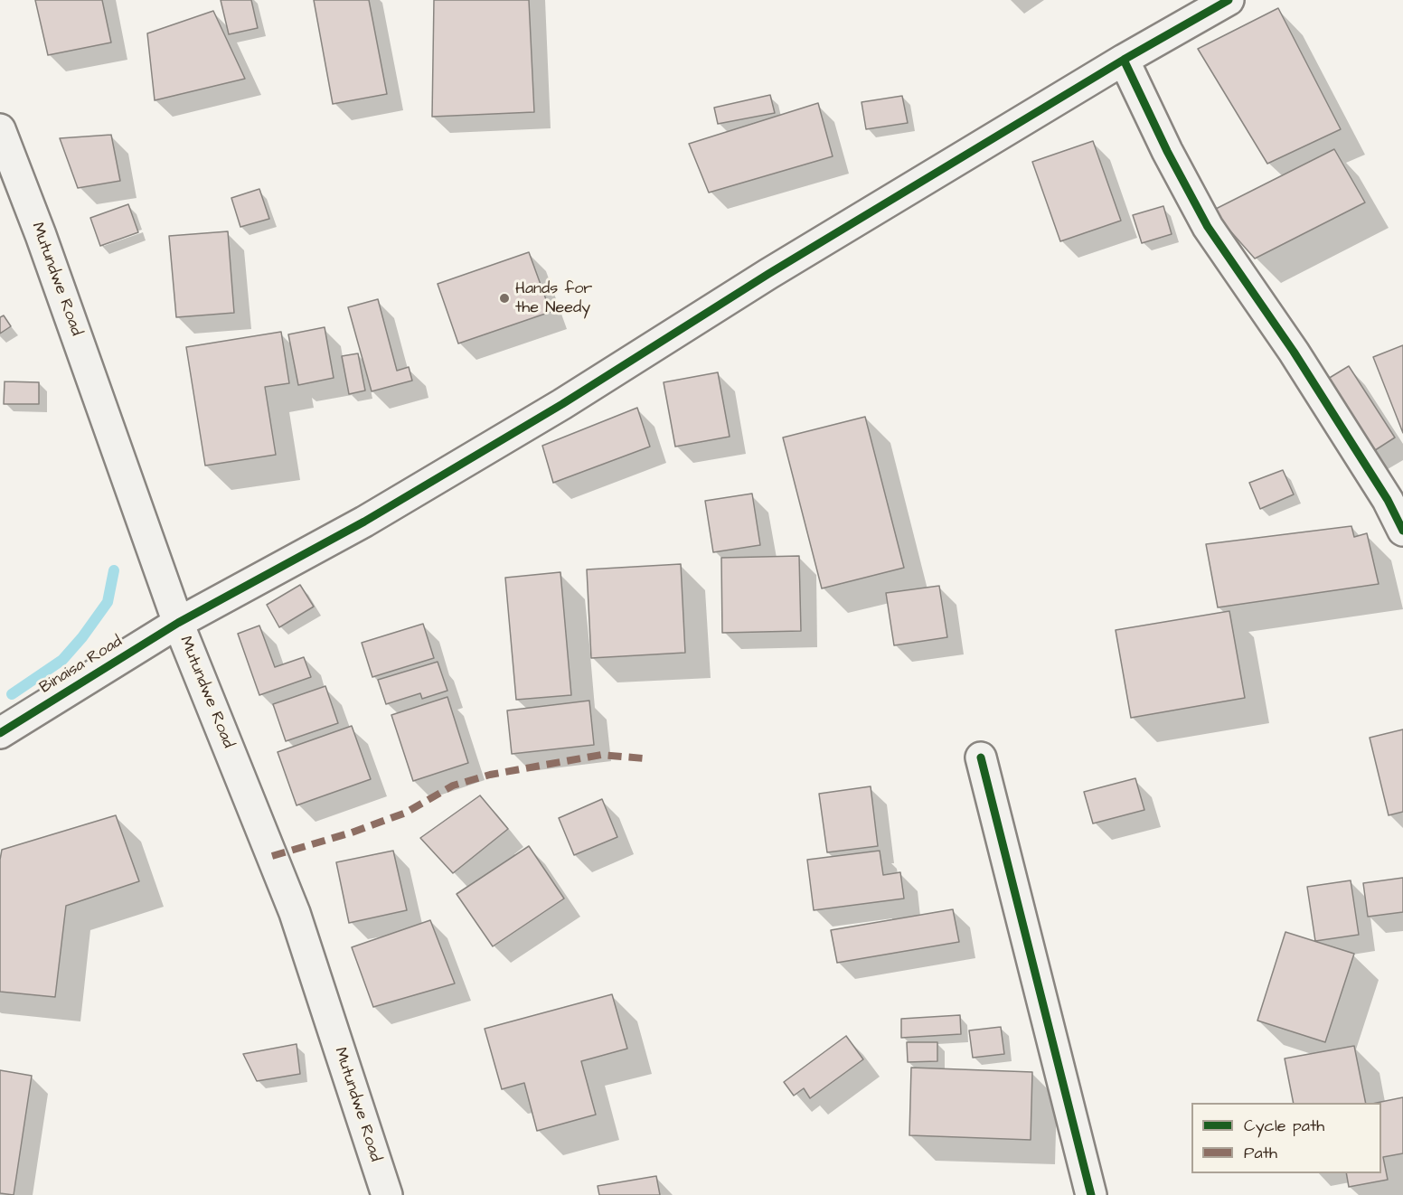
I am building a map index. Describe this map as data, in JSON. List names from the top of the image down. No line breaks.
{"streets":{"street":["Mutundwe Road","Binaisa Road"]},"crossings":[["Mutundwe Road","Binaisa Road"]],"places":["Hands for the Needy"],"legend":["Cycle path","Path"]}
